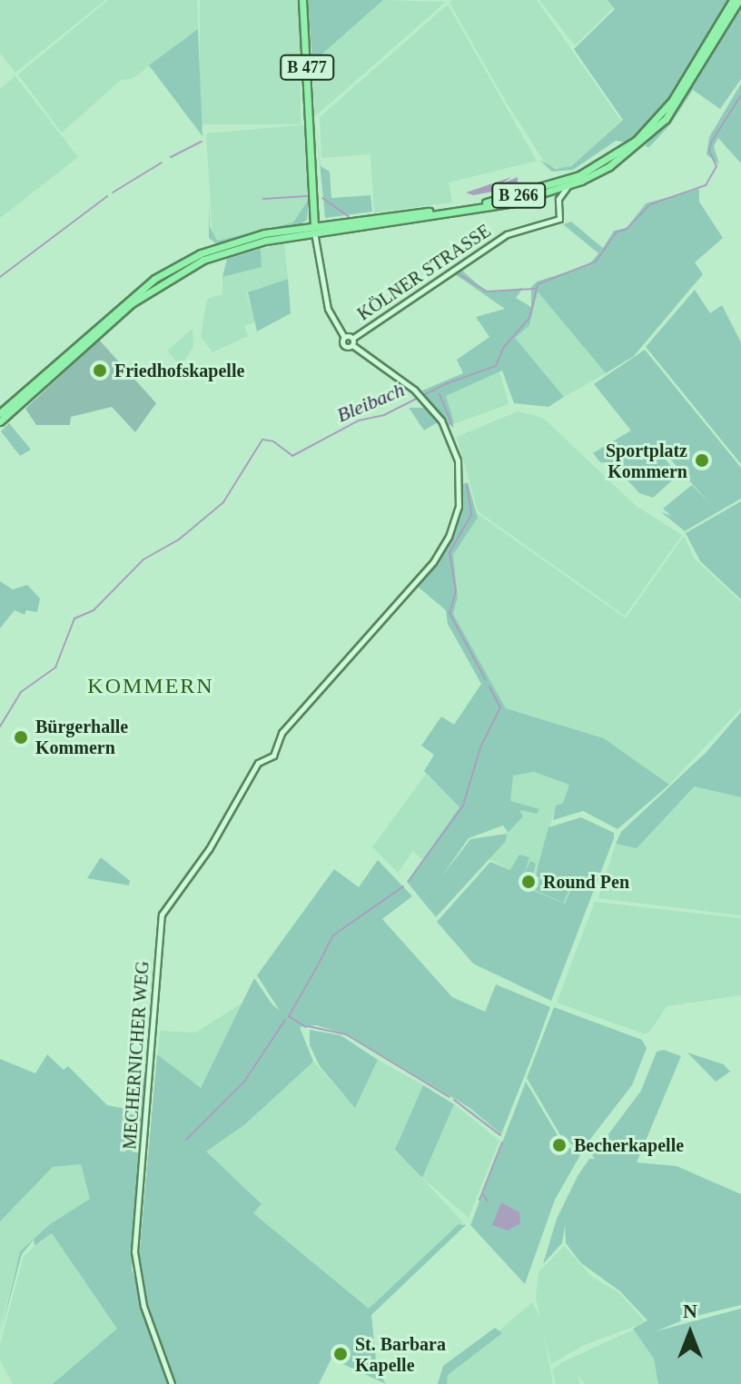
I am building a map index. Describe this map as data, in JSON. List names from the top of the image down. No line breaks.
{"streets":{"main road":["B 477","B 266"],"street":["KÖLNER STRASSE","MECHERNICHER WEG"]},"crossings":[["B 477","B 266"],["B 477","MECHERNICHER WEG"],["B 266","KÖLNER STRASSE"]],"districts":["KOMMERN"],"water":["Bleibach"],"places":["Friedhofskapelle","Sportplatz Kommern","Bürgerhalle Kommern","Round Pen","Becherkapelle","St. Barbara Kapelle"],"north":"top"}
